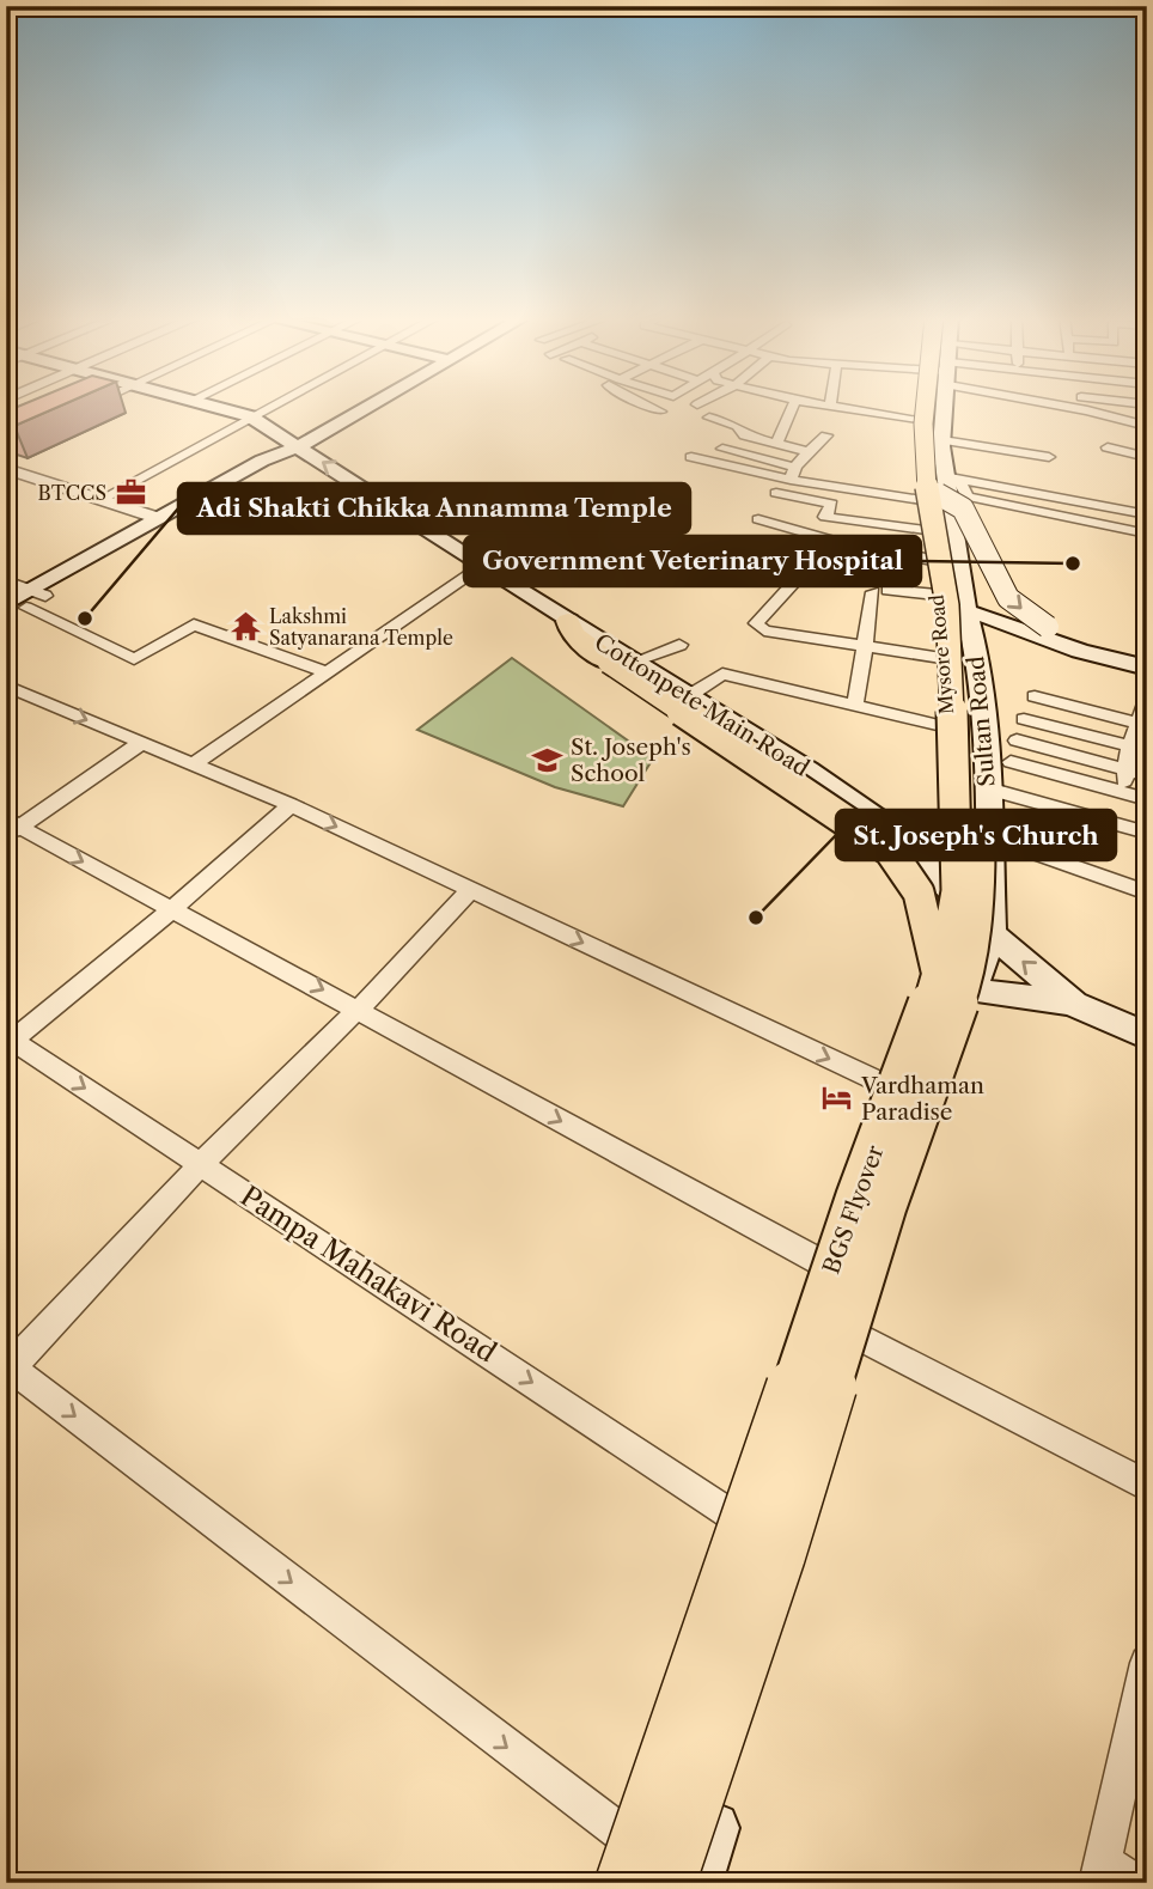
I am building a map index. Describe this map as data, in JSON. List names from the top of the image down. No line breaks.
{"streets":{"highway":["BGS Flyover"],"main road":["Mysore Road","Cottonpete Main Road","Sultan Road"],"street":["Pampa Mahakavi Road"]},"crossings":[["Mysore Road","Cottonpete Main Road"],["Mysore Road","Sultan Road"],["Mysore Road","BGS Flyover"],["Mysore Road","Pampa Mahakavi Road"],["Cottonpete Main Road","Sultan Road"],["Cottonpete Main Road","BGS Flyover"],["Sultan Road","BGS Flyover"]],"one_way":["Pampa Mahakavi Road"],"places":{"office":["BTCCS"],"other":["Government Veterinary Hospital","Adi Shakti Chikka Annamma Temple","St. Joseph's Church"],"temple":["Lakshmi Satyanarana Temple"],"school or university":["St. Joseph's School"],"hotel":["Vardhaman Paradise"]}}
